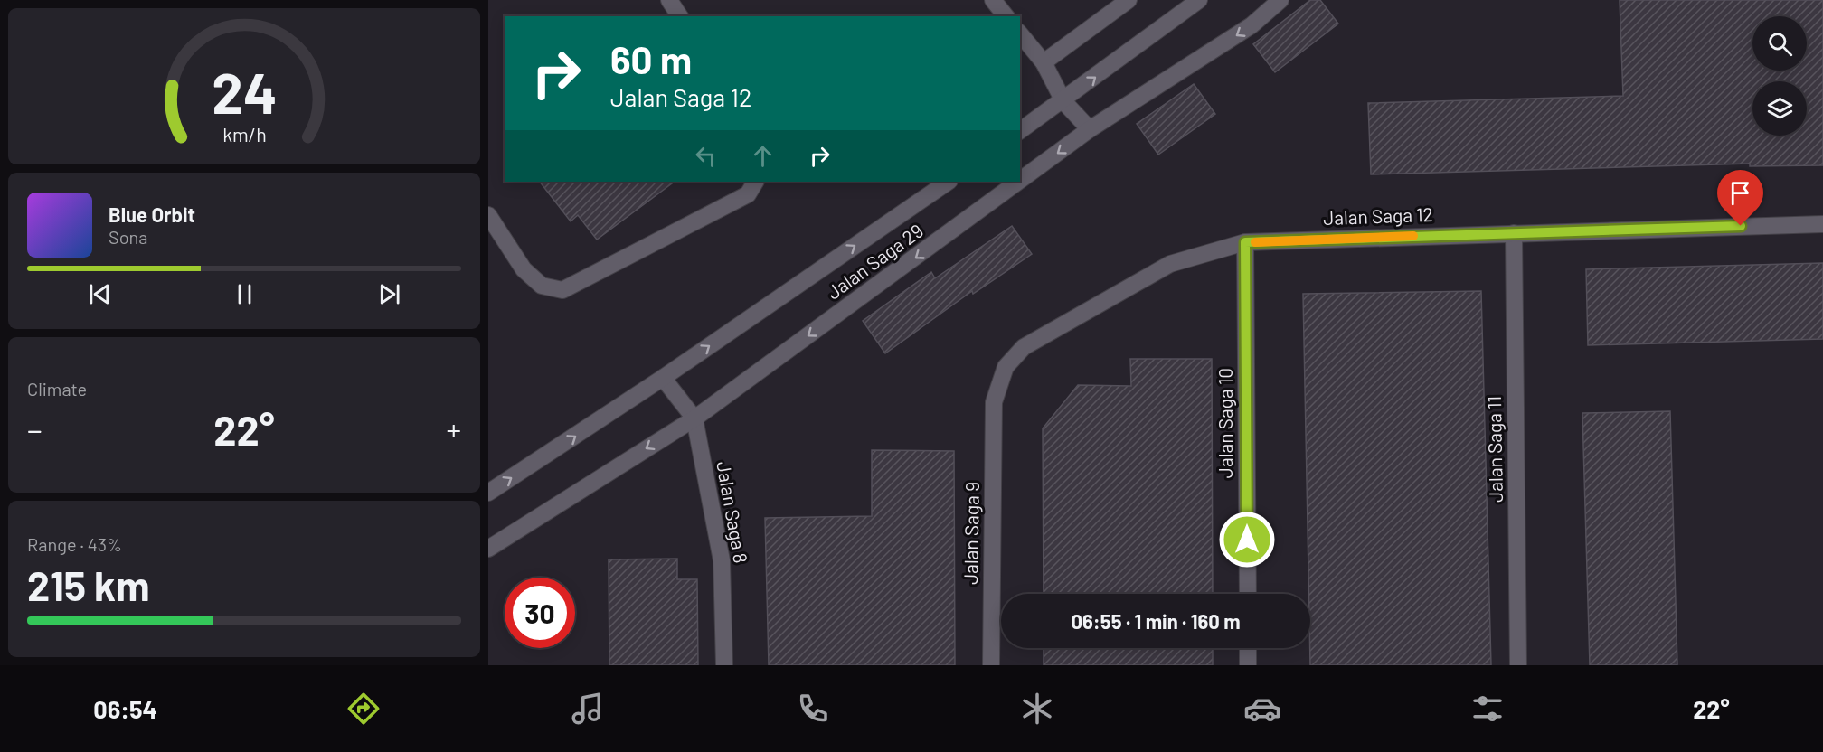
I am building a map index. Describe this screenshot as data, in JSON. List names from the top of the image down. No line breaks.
{"streets":{"street":["Jalan Saga 12","Jalan Saga 29","Jalan Saga 10","Jalan Saga 11","Jalan Saga 8","Jalan Saga 9"]},"crossings":[["Jalan Saga 12","Jalan Saga 10"],["Jalan Saga 12","Jalan Saga 11"],["Jalan Saga 12","Jalan Saga 9"],["Jalan Saga 29","Jalan Saga 8"]],"page":{"turn":["60 m","Jalan Saga 12"],"song":["Blue Orbit","Sona"],"tile":["Climate",["Range · 43%","215 km"]],"heat":["−","22°","+"],"limit":"30","trip":"06:55 · 1 min · 160 m","tabs":["06:54","22°"],"gauge":["24","km/h"]}}
